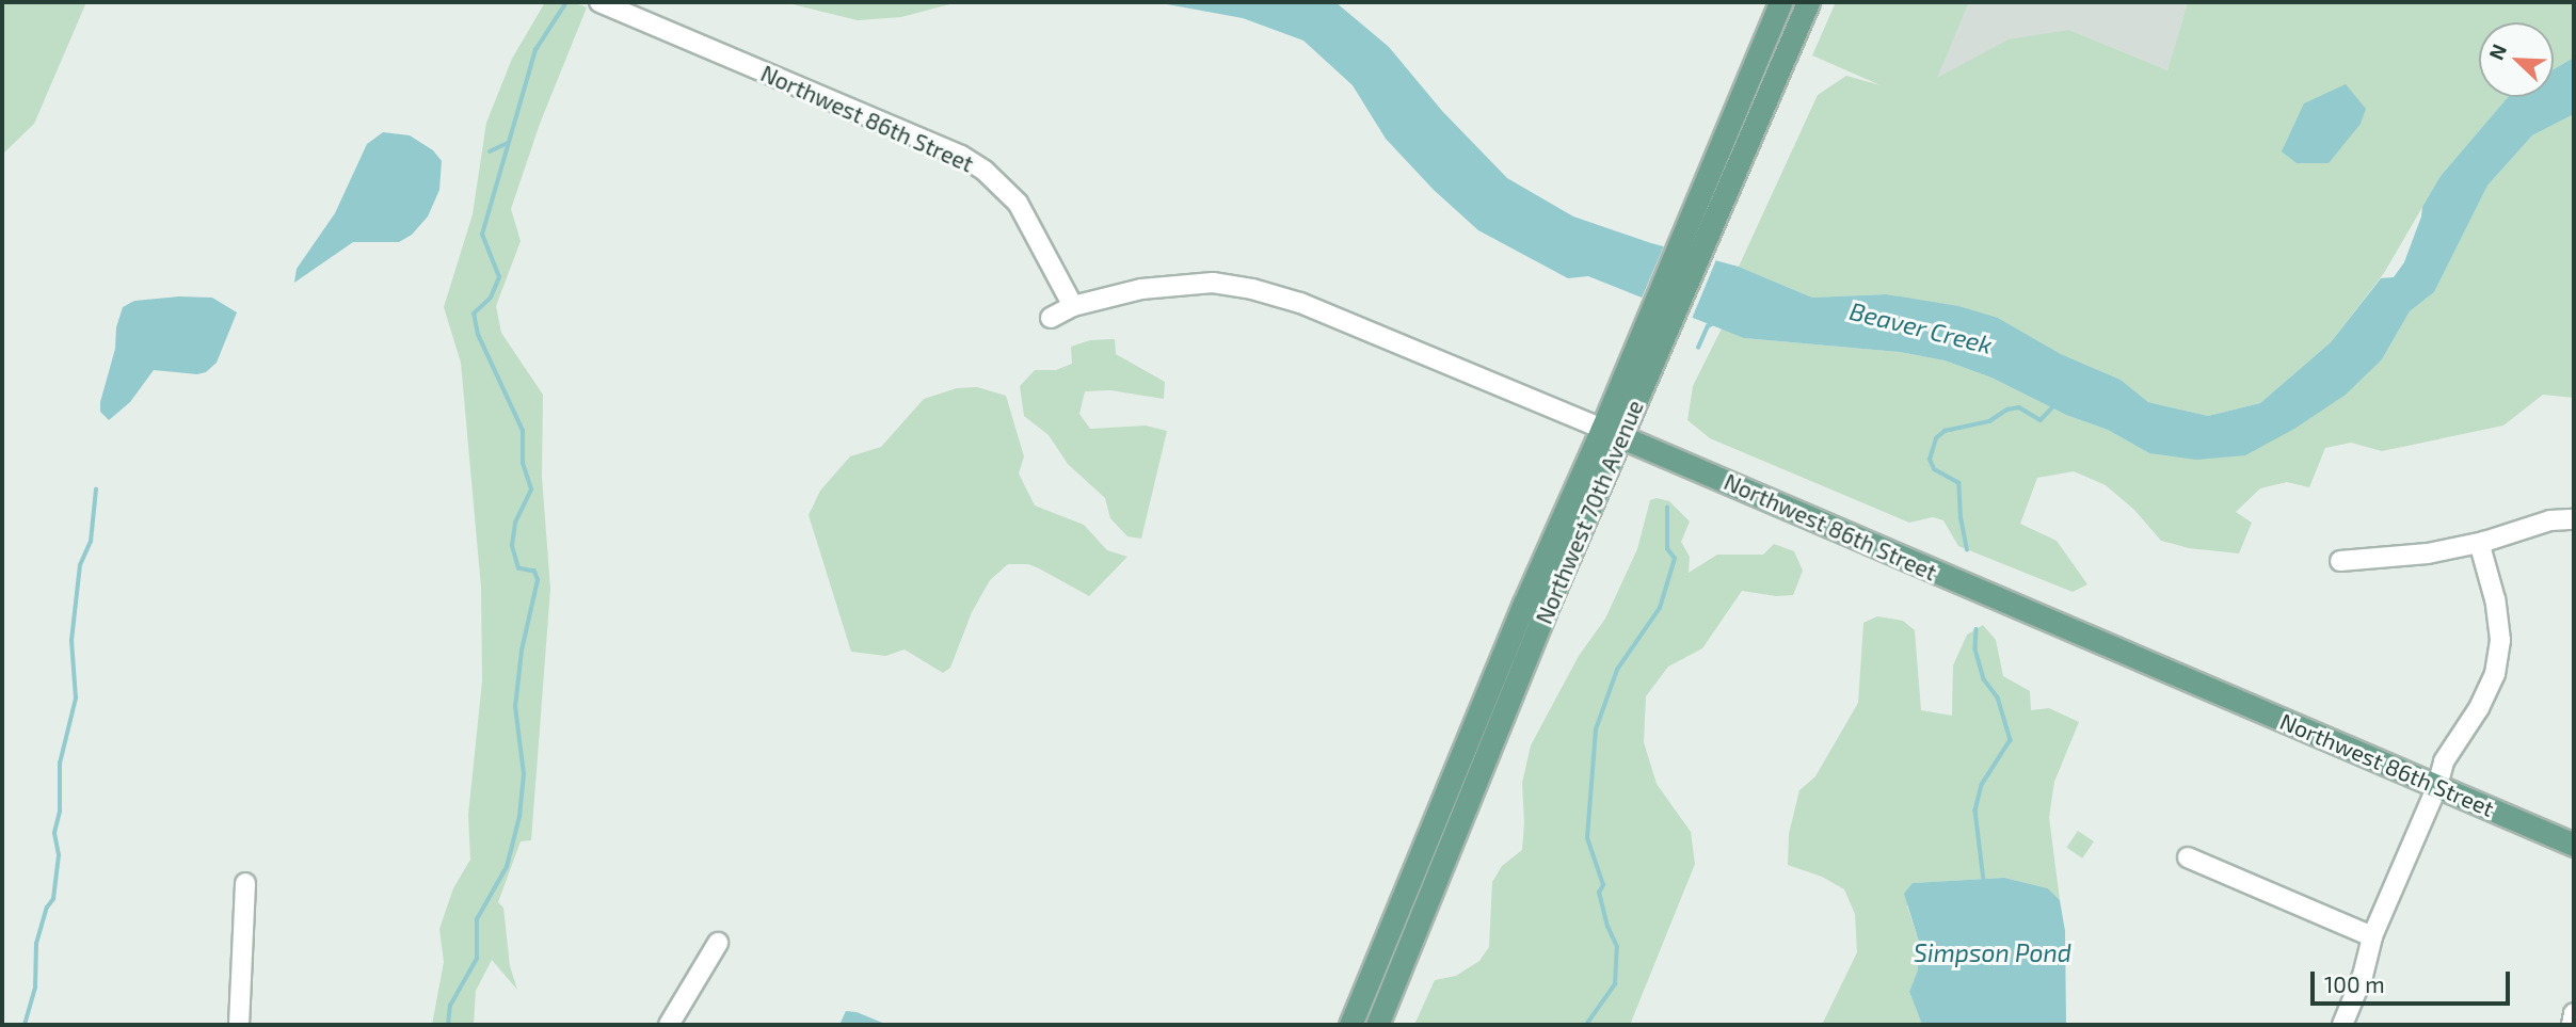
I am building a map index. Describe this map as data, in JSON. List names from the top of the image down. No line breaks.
{"streets":{"main road":["Northwest 86th Street","Northwest 70th Avenue"]},"crossings":[["Northwest 86th Street","Northwest 70th Avenue"]],"water":["Beaver Creek","Simpson Pond"],"scale_bar":"100 m","north":"top left"}
